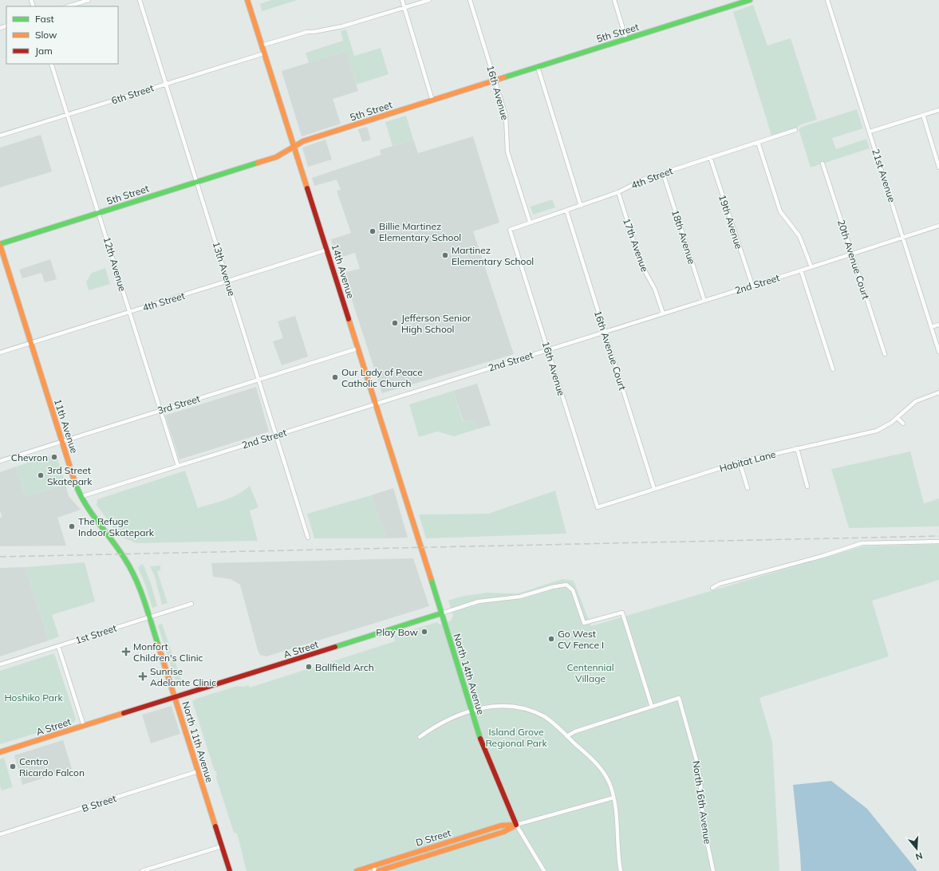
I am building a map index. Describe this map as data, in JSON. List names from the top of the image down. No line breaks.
{"streets":{"street":["5th Street","16th Avenue","6th Street","21st Avenue","4th Street","19th Avenue","18th Avenue","17th Avenue","20th Avenue Court","12th Avenue","13th Avenue","14th Avenue","2nd Street","16th Avenue Court","3rd Street","11th Avenue","Habitat Lane","1st Street","A Street","North 14th Avenue","North 11th Avenue","North 16th Avenue","B Street","D Street"]},"crossings":[["5th Street","16th Avenue"],["5th Street","12th Avenue"],["5th Street","13th Avenue"],["5th Street","14th Avenue"],["5th Street","11th Avenue"],["16th Avenue","4th Street"],["16th Avenue","2nd Street"],["16th Avenue","Habitat Lane"],["6th Street","12th Avenue"],["6th Street","13th Avenue"],["6th Street","14th Avenue"],["21st Avenue","2nd Street"],["4th Street","19th Avenue"],["4th Street","18th Avenue"],["4th Street","17th Avenue"],["4th Street","12th Avenue"],["4th Street","13th Avenue"],["4th Street","14th Avenue"],["4th Street","16th Avenue Court"],["4th Street","11th Avenue"],["19th Avenue","2nd Street"],["18th Avenue","2nd Street"],["17th Avenue","2nd Street"],["20th Avenue Court","2nd Street"],["12th Avenue","2nd Street"],["12th Avenue","3rd Street"],["13th Avenue","2nd Street"],["13th Avenue","3rd Street"],["14th Avenue","2nd Street"],["14th Avenue","3rd Street"],["14th Avenue","North 14th Avenue"],["2nd Street","16th Avenue Court"],["2nd Street","11th Avenue"],["16th Avenue Court","Habitat Lane"],["3rd Street","11th Avenue"],["11th Avenue","1st Street"],["11th Avenue","North 11th Avenue"],["1st Street","North 11th Avenue"],["A Street","North 14th Avenue"],["A Street","North 11th Avenue"],["A Street","North 16th Avenue"],["North 14th Avenue","D Street"],["North 11th Avenue","B Street"]],"parks":["Centennial Village","Hoshiko Park","Island Grove Regional Park"],"places":{"other":["Billie Martinez Elementary School","Martinez Elementary School","Jefferson Senior High School","Our Lady of Peace Catholic Church","Chevron","3rd Street Skatepark","The Refuge Indoor Skatepark","Play Bow","Go West CV Fence I","Ballfield Arch","Centro Ricardo Falcon"],"health":["Monfort Children's Clinic","Sunrise Adelante Clinic"]},"legend":["Fast","Slow","Jam"],"north":"bottom"}
